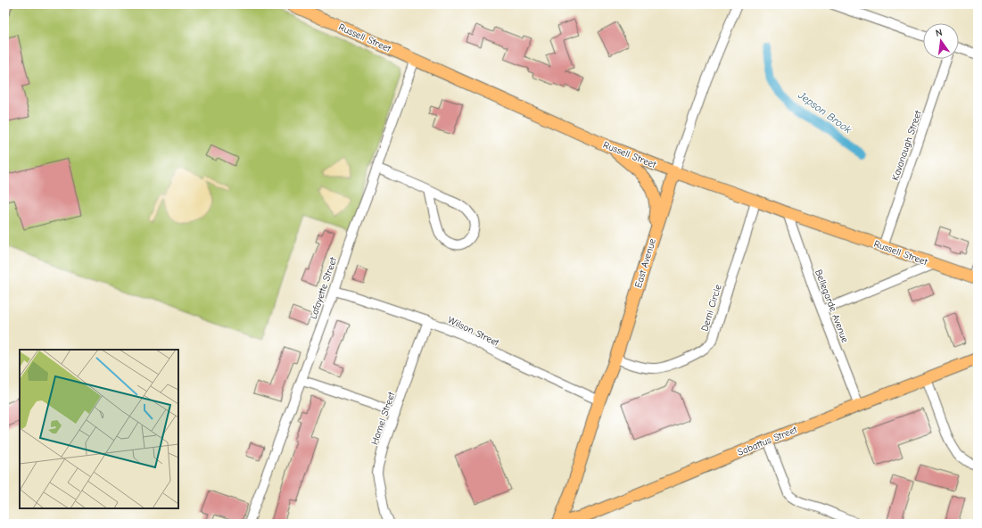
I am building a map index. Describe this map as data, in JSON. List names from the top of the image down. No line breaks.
{"streets":{"main road":["Russell Street","East Avenue","Sabattus Street"],"street":["Kavanaugh Street","Lafayette Street","Bellegarde Avenue","Demi Circle","Wilson Street","Hamel Street"]},"crossings":[["Russell Street","Kavanaugh Street"],["Russell Street","East Avenue"],["Russell Street","Lafayette Street"],["Russell Street","Bellegarde Avenue"],["Russell Street","Demi Circle"],["East Avenue","Demi Circle"],["East Avenue","Wilson Street"],["East Avenue","Sabattus Street"],["Lafayette Street","Wilson Street"],["Bellegarde Avenue","Sabattus Street"],["Wilson Street","Hamel Street"]],"water":["Jepson Brook"],"north":"top"}
